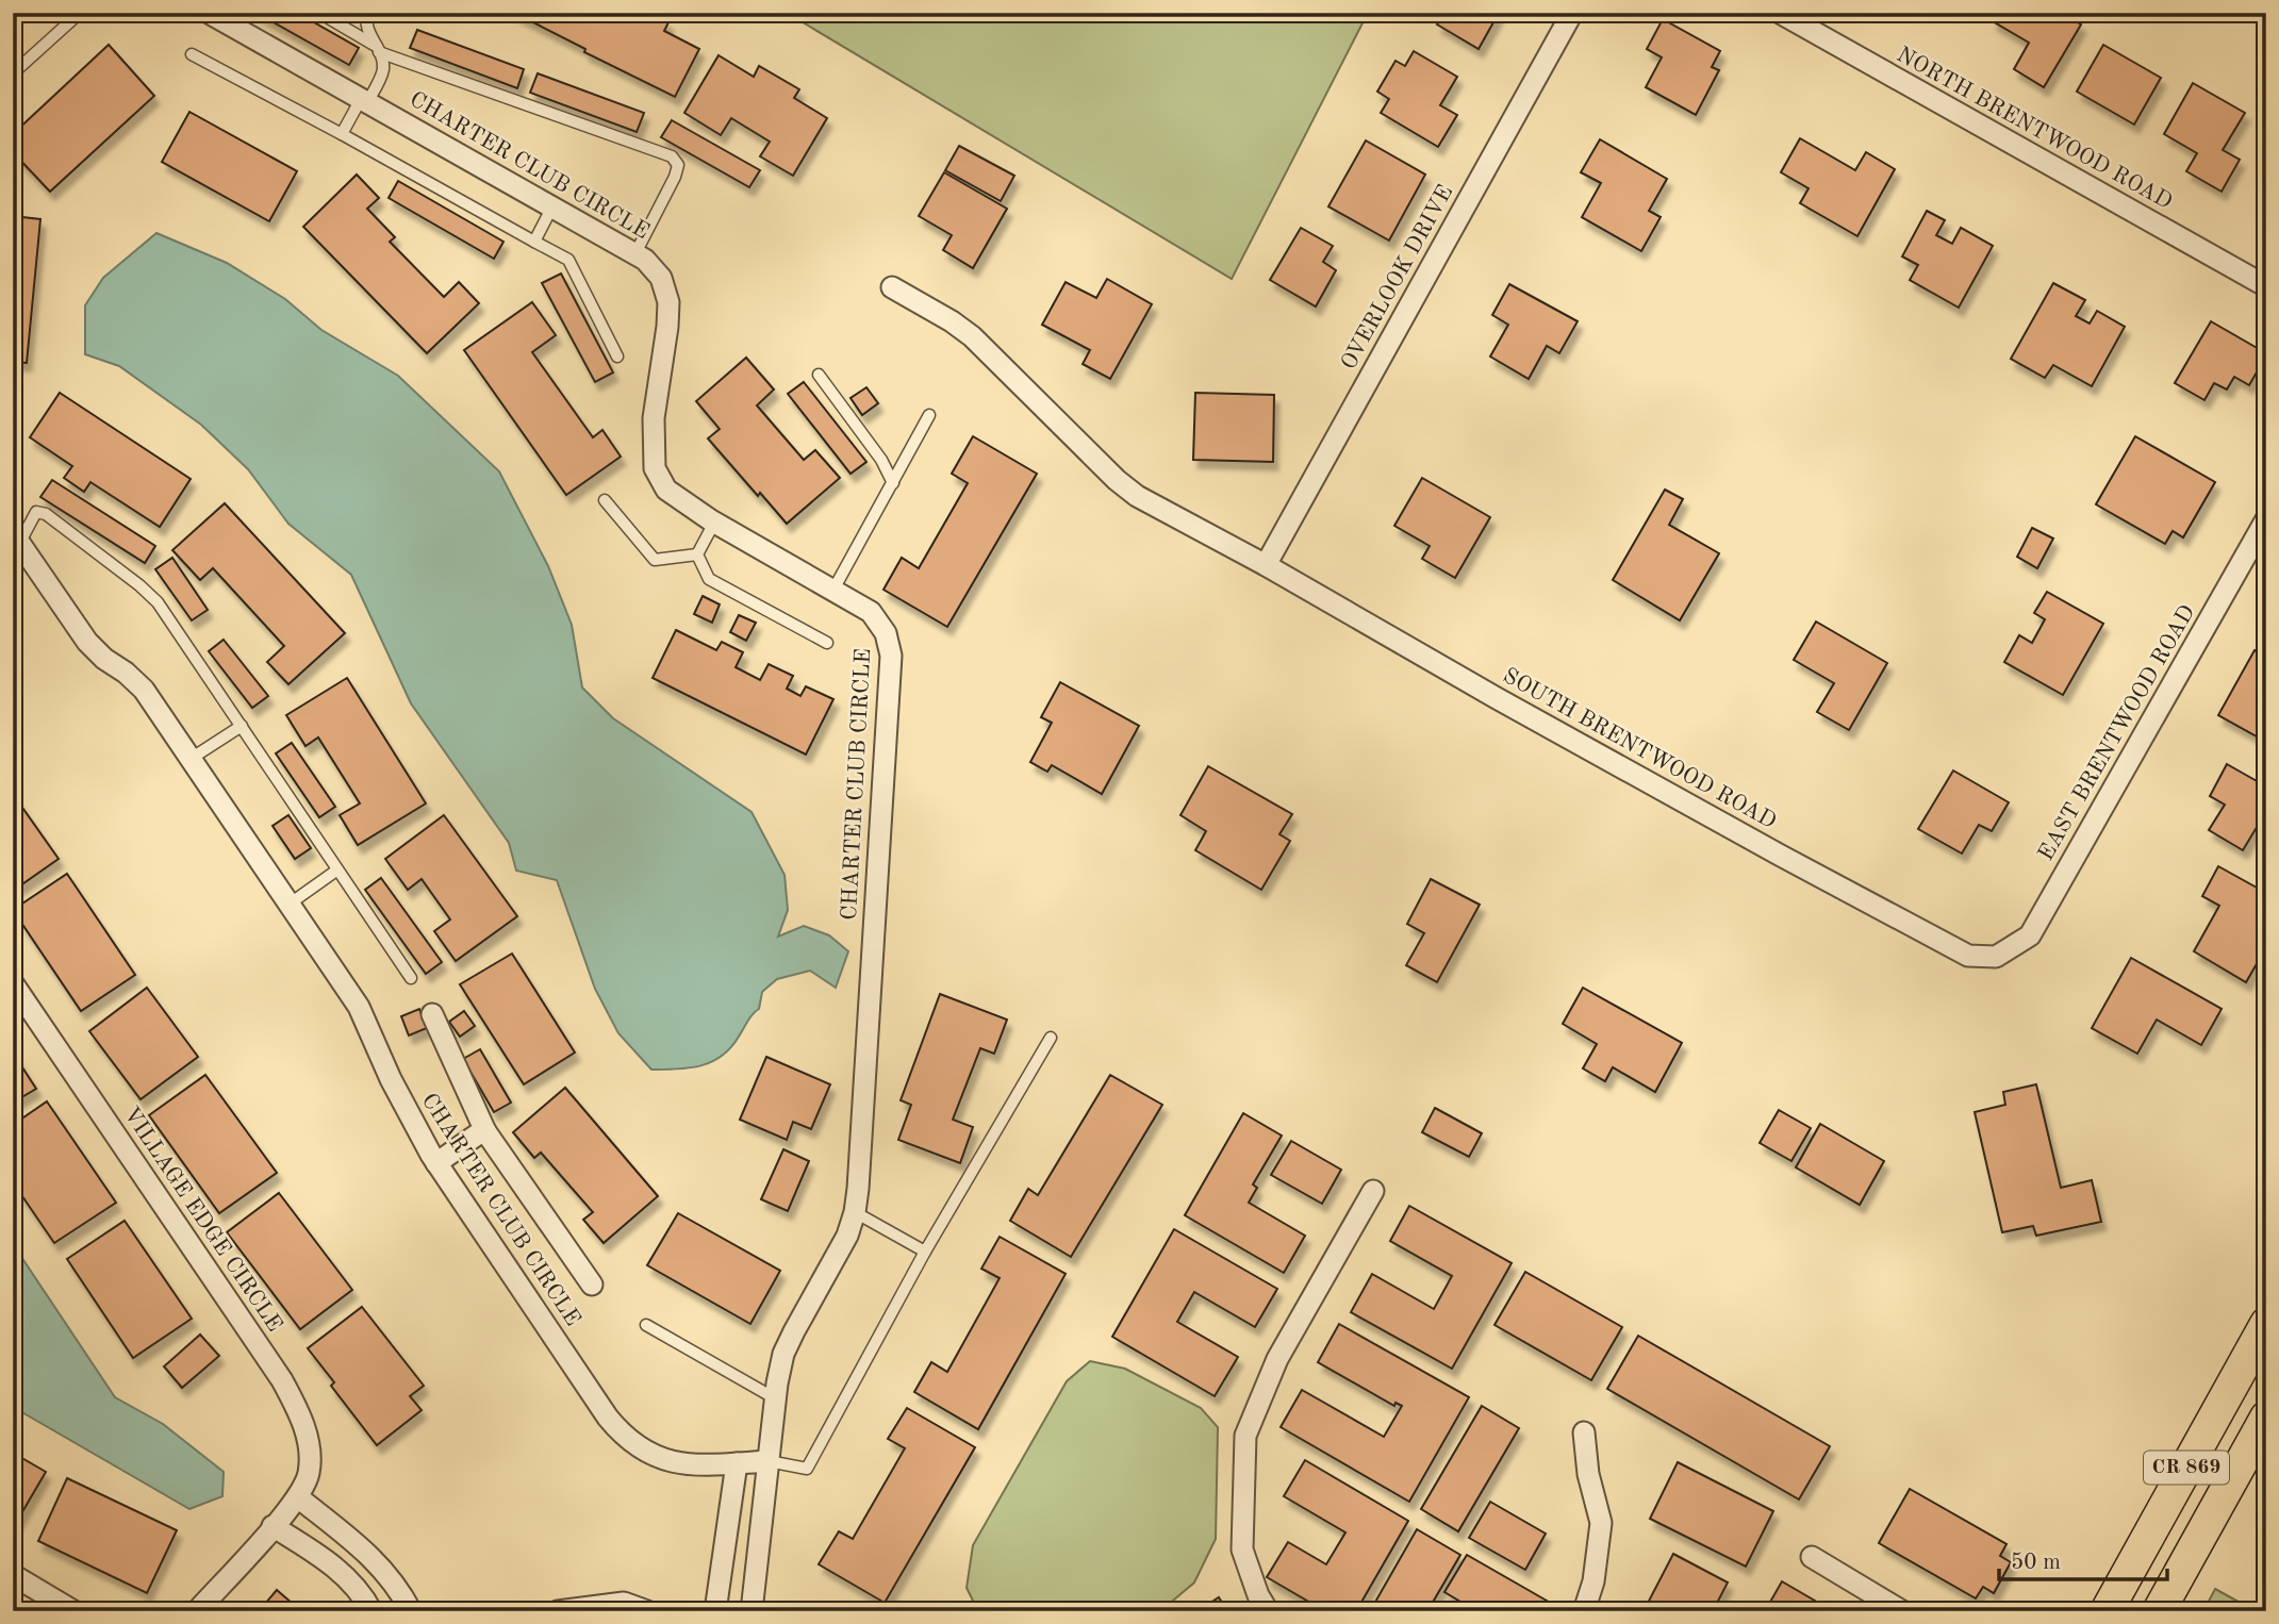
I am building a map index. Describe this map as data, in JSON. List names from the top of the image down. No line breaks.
{"streets":{"main road":["CR 869"],"street":["NORTH BRENTWOOD ROAD","CHARTER CLUB CIRCLE","OVERLOOK DRIVE","EAST BRENTWOOD ROAD","SOUTH BRENTWOOD ROAD","VILLAGE EDGE CIRCLE"]},"crossings":[["OVERLOOK DRIVE","SOUTH BRENTWOOD ROAD"],["EAST BRENTWOOD ROAD","SOUTH BRENTWOOD ROAD"]],"scale_bar":"50 m"}
